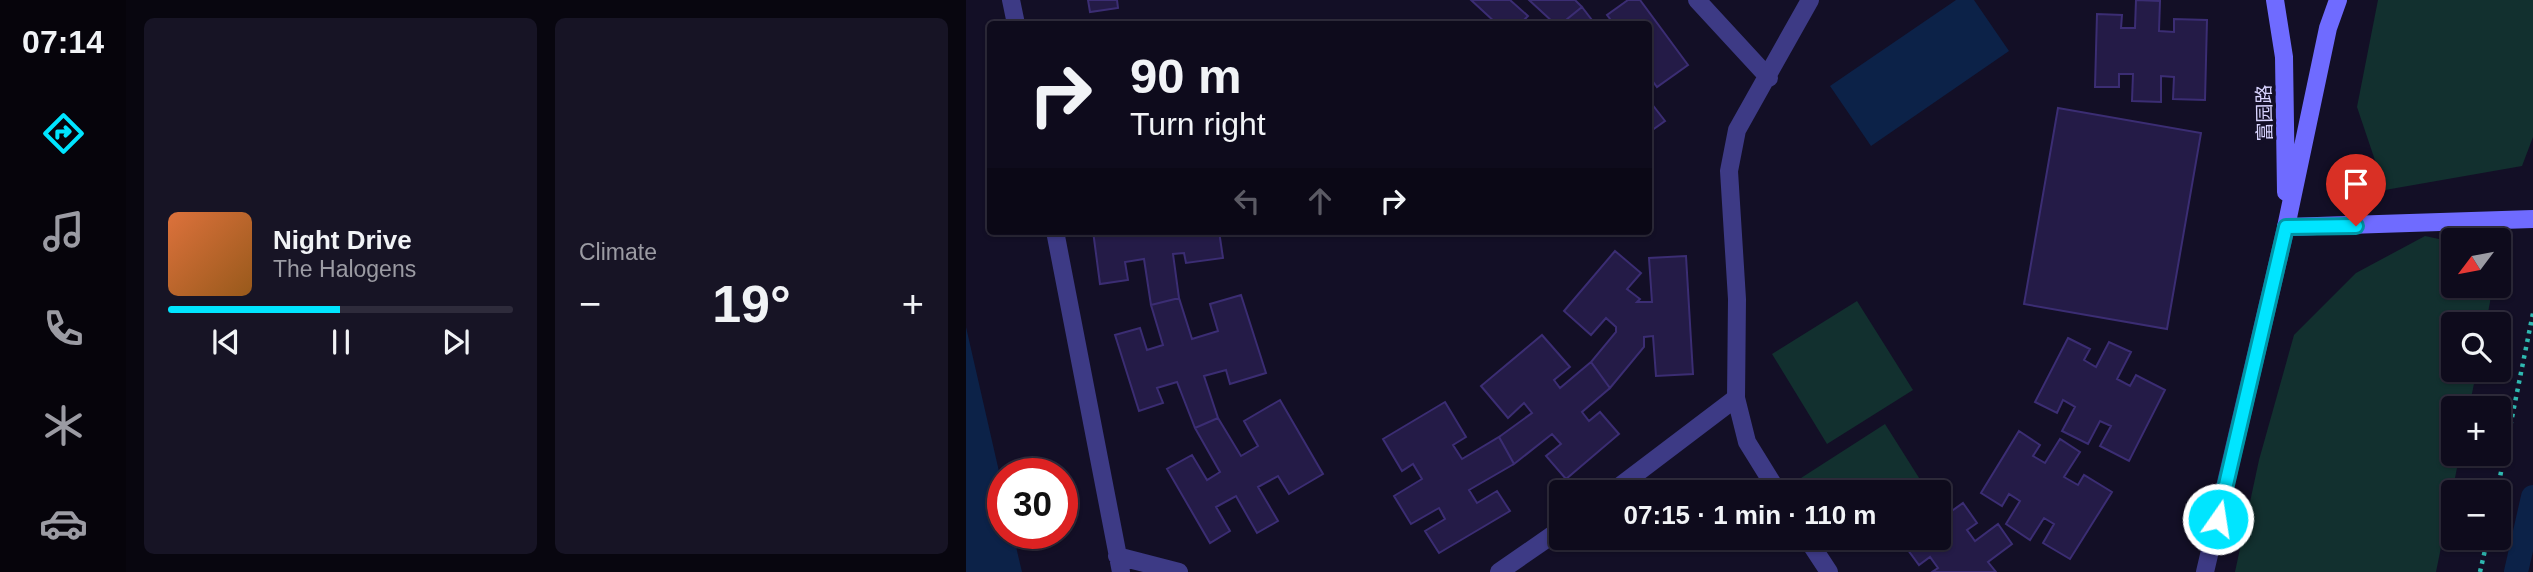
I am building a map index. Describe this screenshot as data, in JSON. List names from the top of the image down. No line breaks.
{"streets":{"street":["富园路"]},"north":"bottom left","page":{"tabs":"07:14","tile":"Climate","turn":["90 m","Turn right"],"song":["Night Drive","The Halogens"],"map_buttons":["+","−"],"heat":["−","19°","+"],"limit":"30","trip":"07:15 · 1 min · 110 m"}}
